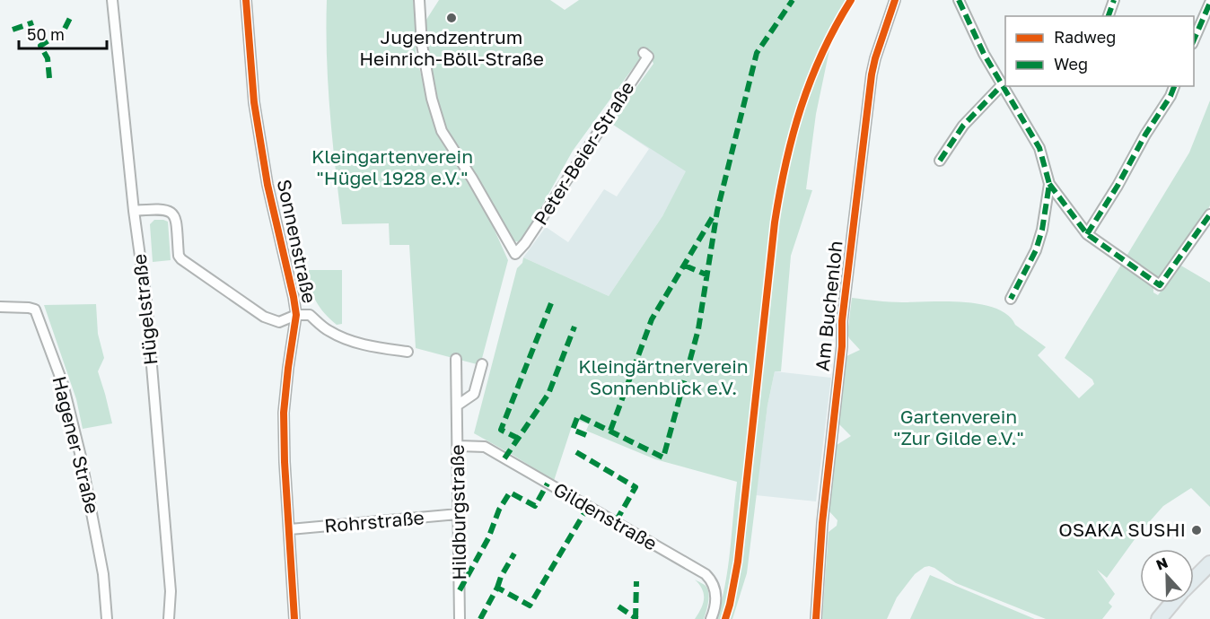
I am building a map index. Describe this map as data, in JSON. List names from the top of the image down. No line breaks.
{"streets":{"street":["Peter-Beier-Straße","Sonnenstraße","Am Buchenloh","Hügelstraße","Hagener Straße","Hildburgstraße","Gildenstraße","Rohrstraße"]},"crossings":[["Sonnenstraße","Rohrstraße"],["Hildburgstraße","Gildenstraße"],["Hildburgstraße","Rohrstraße"]],"parks":["Kleingartenverein \"Hügel 1928 e.V.\"","Kleingärtnerverein Sonnenblick e.V.","Gartenverein \"Zur Gilde e.V.\""],"places":["Jugendzentrum Heinrich-Böll-Straße","OSAKA SUSHI"],"legend":["Radweg","Weg"],"scale_bar":"50 m","north":"top"}
